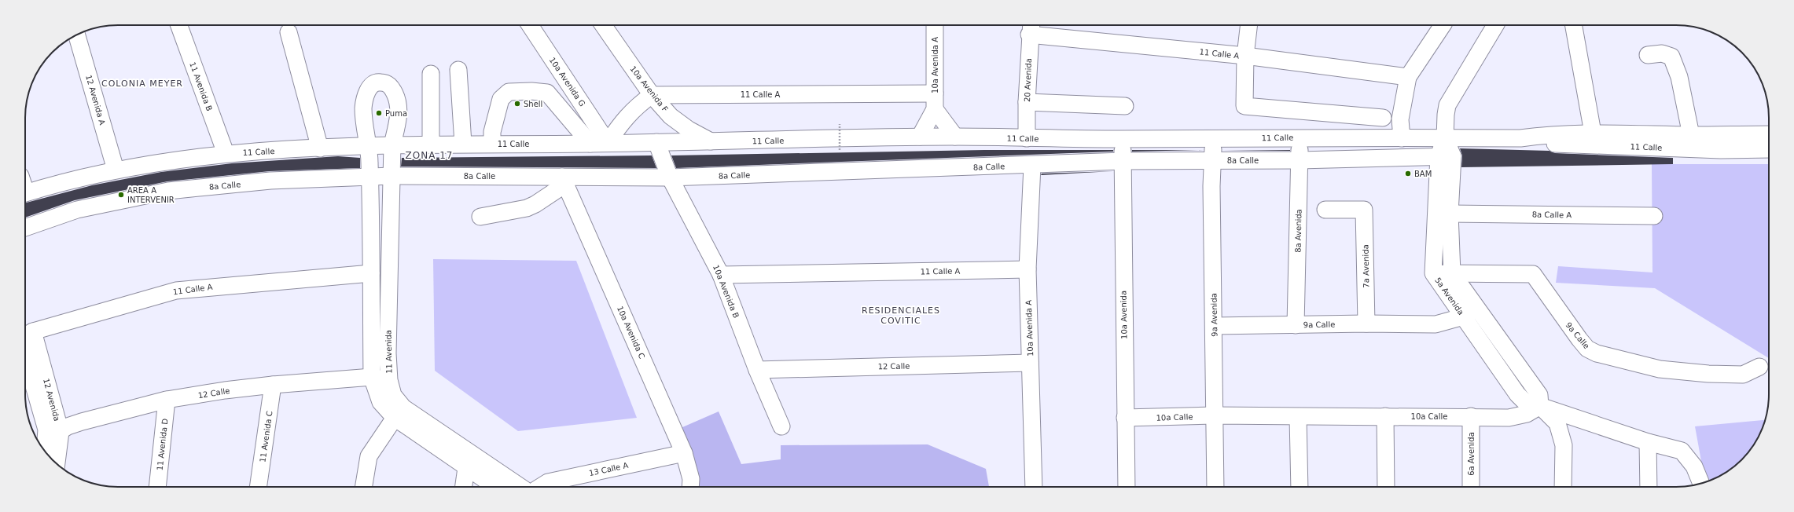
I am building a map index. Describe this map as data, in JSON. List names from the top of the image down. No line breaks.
{"streets":{"street":["11 Calle A","10a Avenida A","20 Avenida","10a Avenida G","11 Avenida B","10a Avenida F","12 Avenida A","11 Calle","8a Calle","8a Calle A","8a Avenida","7a Avenida","10a Avenida B","5a Avenida","10a Avenida","9a Avenida","9a Calle","10a Avenida C","11 Avenida","12 Calle","12 Avenida","10a Calle","11 Avenida C","11 Avenida D","6a Avenida","13 Calle A"]},"crossings":[["11 Calle A","10a Avenida A"],["11 Calle A","20 Avenida"],["11 Calle A","10a Avenida F"],["11 Calle A","10a Avenida B"],["11 Calle A","12 Avenida"],["10a Avenida A","11 Calle"],["10a Avenida A","8a Calle"],["10a Avenida A","12 Calle"],["20 Avenida","11 Calle"],["10a Avenida G","11 Calle"],["11 Avenida B","11 Calle"],["10a Avenida F","11 Calle"],["12 Avenida A","11 Calle"],["11 Calle","8a Avenida"],["11 Calle","10a Avenida B"],["11 Calle","5a Avenida"],["11 Calle","10a Avenida"],["11 Calle","9a Avenida"],["11 Calle","11 Avenida"],["8a Calle","8a Avenida"],["8a Calle","10a Avenida B"],["8a Calle","5a Avenida"],["8a Calle","10a Avenida"],["8a Calle","9a Avenida"],["8a Calle","10a Avenida C"],["8a Calle","11 Avenida"],["8a Calle A","5a Avenida"],["8a Avenida","9a Calle"],["7a Avenida","9a Calle"],["10a Avenida B","12 Calle"],["5a Avenida","9a Calle"],["5a Avenida","10a Calle"],["10a Avenida","10a Calle"],["9a Avenida","9a Calle"],["9a Avenida","10a Calle"],["10a Avenida C","13 Calle A"],["11 Avenida","12 Calle"],["12 Calle","12 Avenida"],["12 Calle","11 Avenida C"],["12 Calle","11 Avenida D"],["10a Calle","6a Avenida"]],"districts":["COLONIA MEYER","ZONA 17","RESIDENCIALES COVITIC"],"places":["Shell","Puma","BAM","AREA A INTERVENIR"]}
